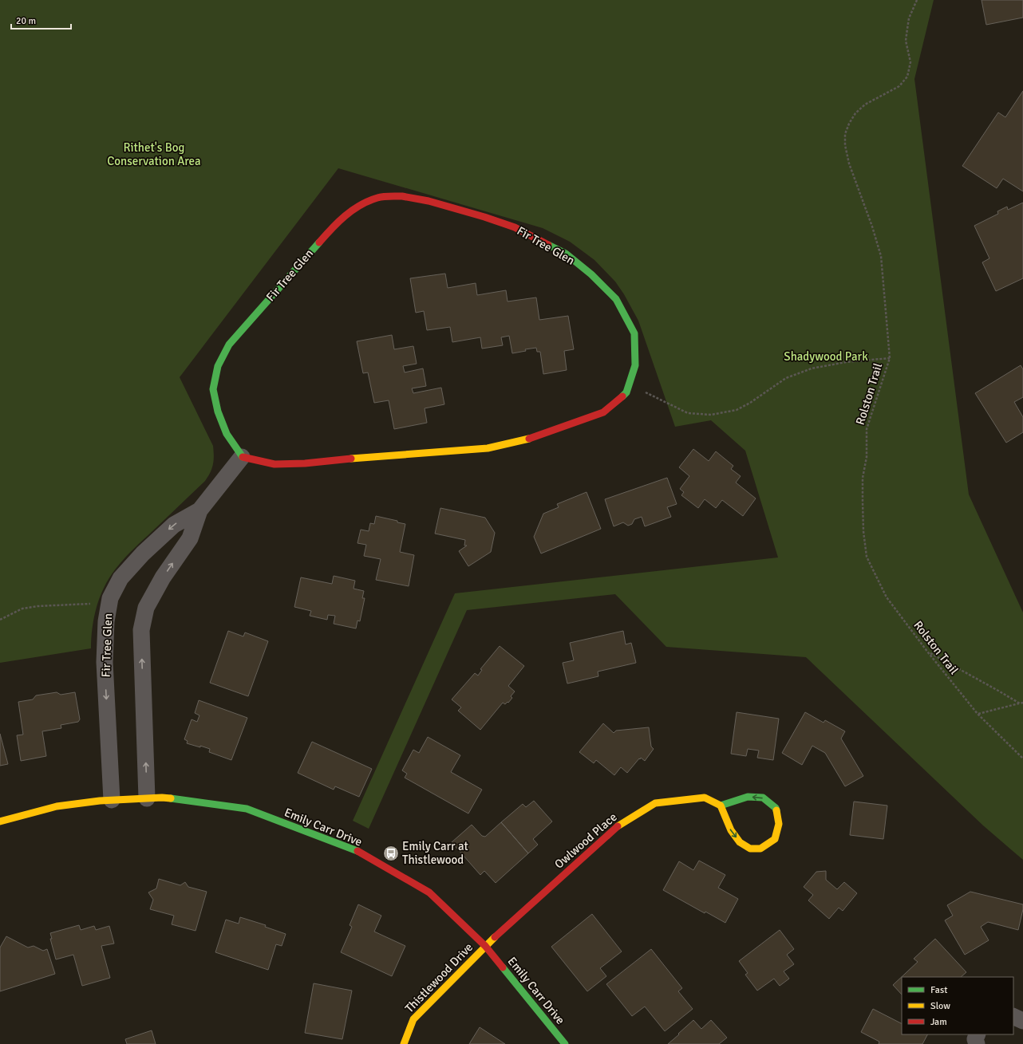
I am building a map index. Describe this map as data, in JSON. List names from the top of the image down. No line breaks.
{"streets":{"street":["Fir Tree Glen","Emily Carr Drive","Owlwood Place","Thistlewood Drive"],"path":["Rolston Trail"]},"crossings":[["Fir Tree Glen","Emily Carr Drive"],["Emily Carr Drive","Owlwood Place"],["Emily Carr Drive","Thistlewood Drive"],["Owlwood Place","Thistlewood Drive"]],"parks":["Rithet's Bog Conservation Area","Shadywood Park"],"places":{"bus stop":["Emily Carr at Thistlewood"]},"legend":["Fast","Slow","Jam"],"scale_bar":"20 m"}
